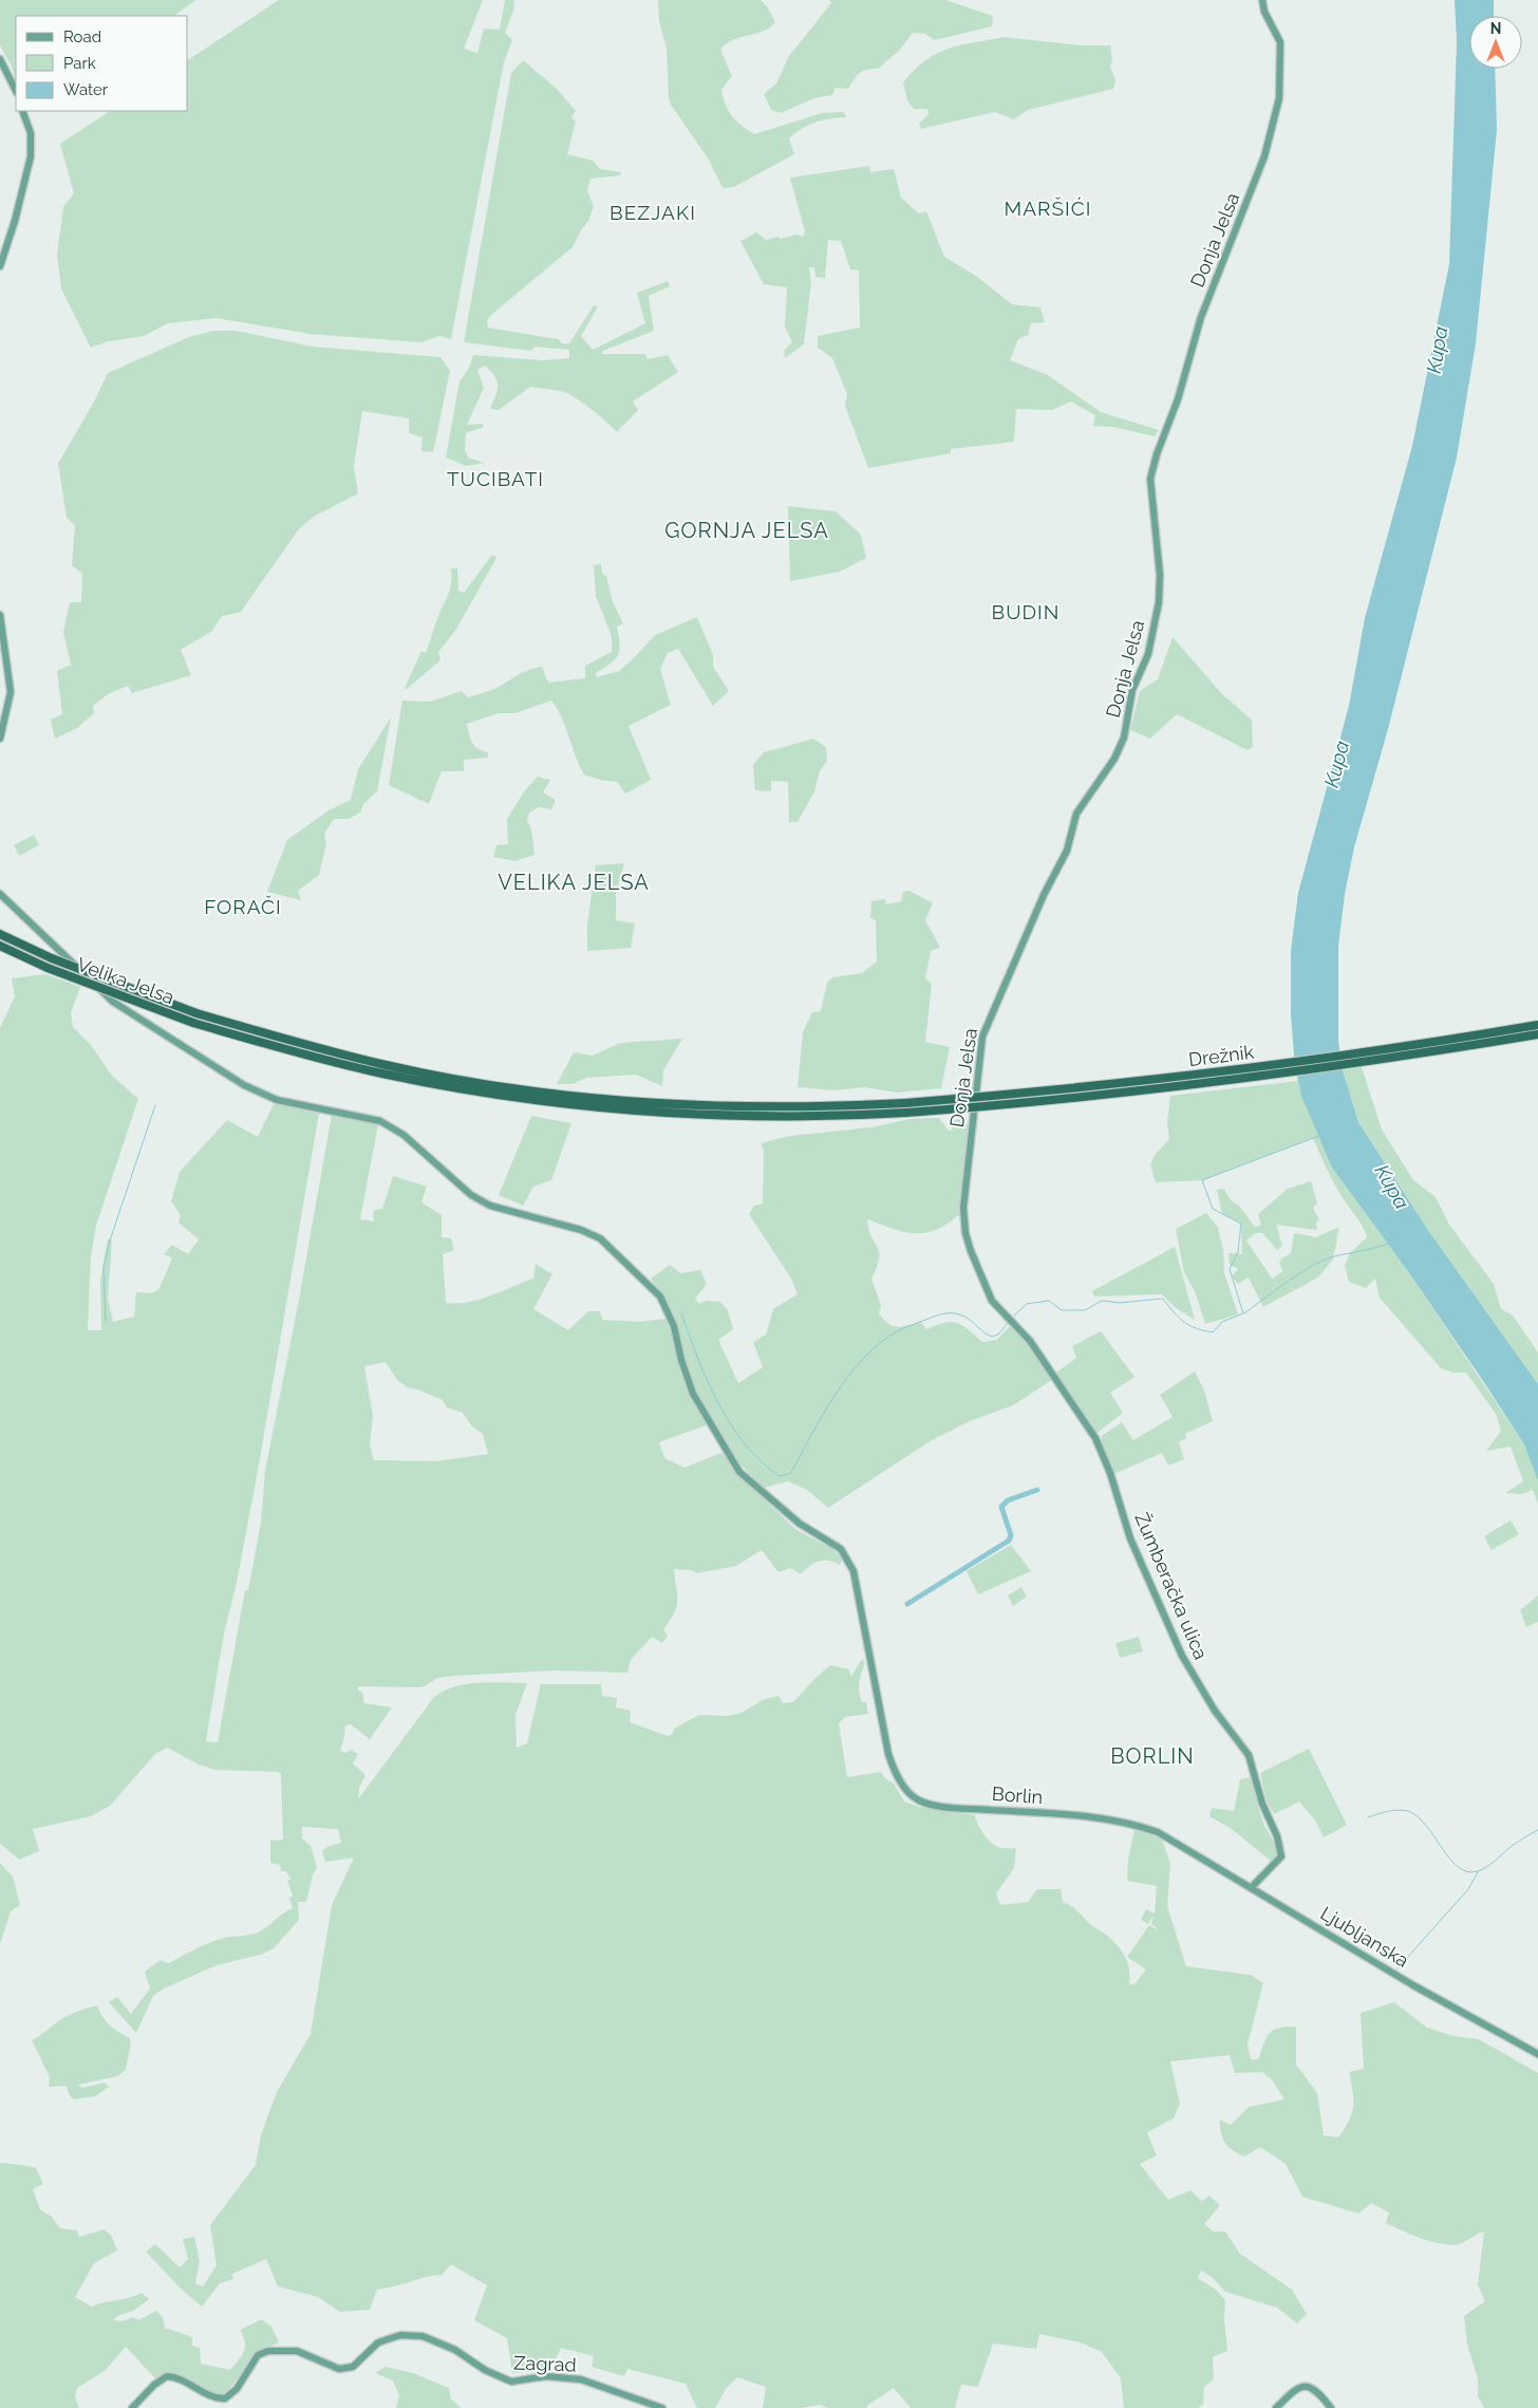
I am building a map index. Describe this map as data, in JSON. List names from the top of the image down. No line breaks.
{"streets":{"highway":["Velika Jelsa","Drežnik"],"main road":["Donja Jelsa","Žumberačka ulica","Borlin","Ljubljanska","Zagrad"]},"crossings":[["Donja Jelsa","Žumberačka ulica"],["Velika Jelsa","Drežnik"],["Žumberačka ulica","Borlin"],["Žumberačka ulica","Ljubljanska"],["Borlin","Ljubljanska"]],"districts":["MARŠIĆI","BEZJAKI","TUCIBATI","GORNJA JELSA","BUDIN","VELIKA JELSA","FORAČI","BORLIN"],"water":["Kupa"],"legend":["Road","Park","Water"],"north":"top"}
